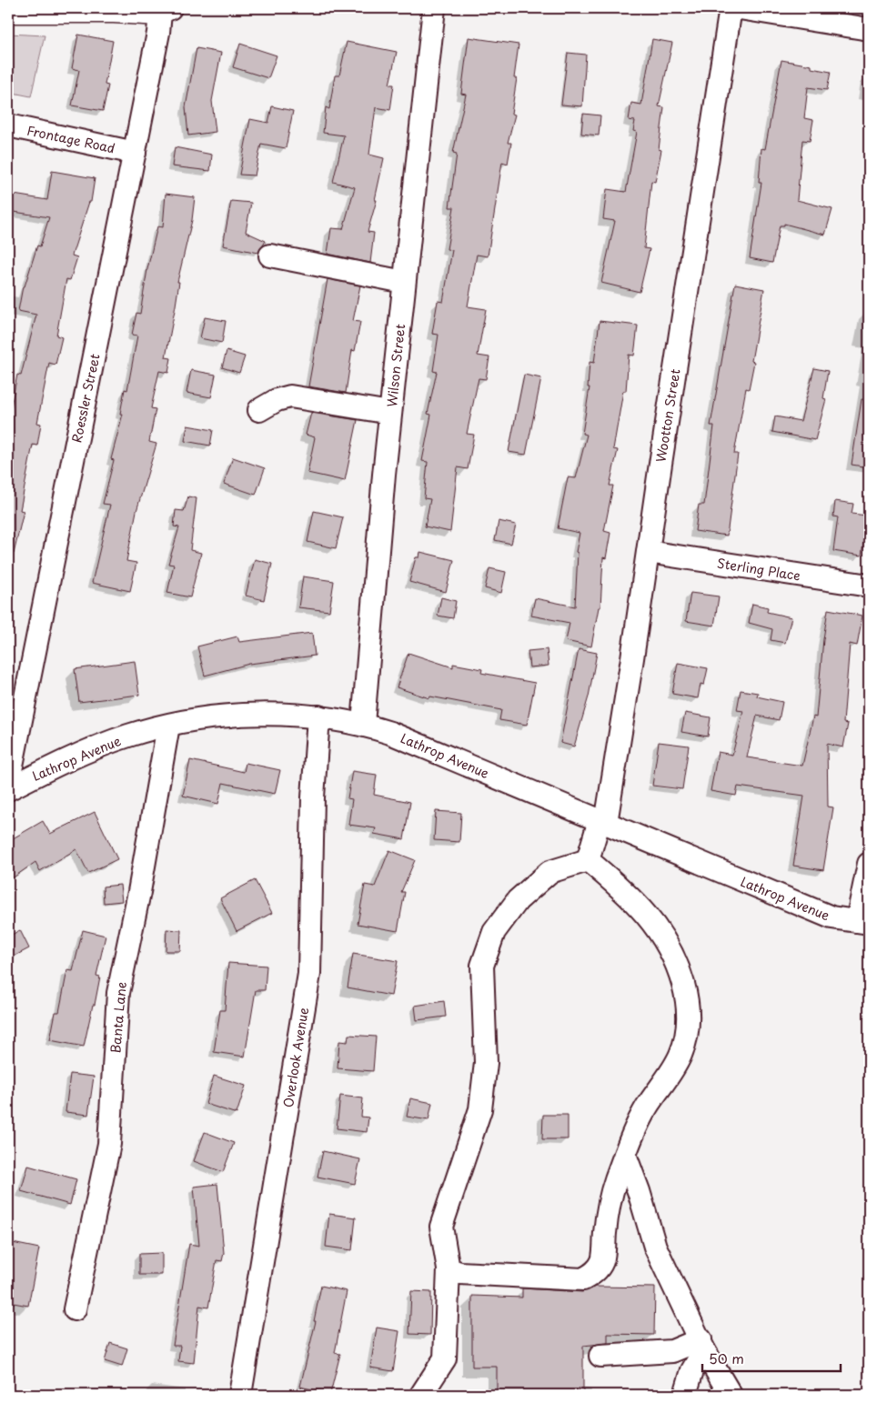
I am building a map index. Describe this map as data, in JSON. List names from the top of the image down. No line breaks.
{"streets":{"street":["Frontage Road","Wilson Street","Roessler Street","Wootton Street","Sterling Place","Lathrop Avenue","Banta Lane","Overlook Avenue"]},"crossings":[["Frontage Road","Roessler Street"],["Wilson Street","Lathrop Avenue"],["Wootton Street","Sterling Place"],["Wootton Street","Lathrop Avenue"],["Lathrop Avenue","Banta Lane"],["Lathrop Avenue","Overlook Avenue"]],"scale_bar":"50 m"}
